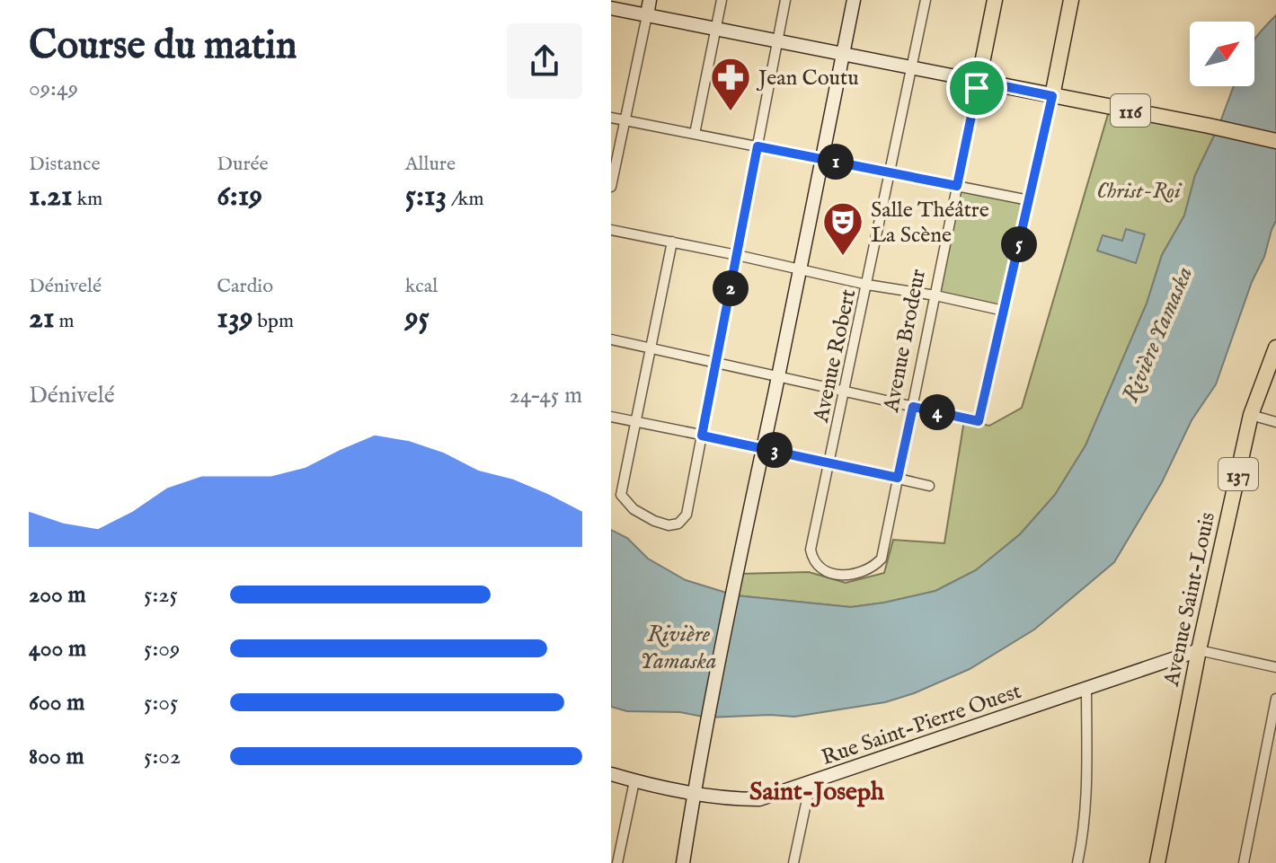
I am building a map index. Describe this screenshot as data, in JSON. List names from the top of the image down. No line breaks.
{"streets":{"main road":["116","Avenue Brodeur","137","Avenue Saint-Louis"],"street":["Avenue Robert","Rue Saint-Pierre Ouest"]},"crossings":[["116","Avenue Brodeur"],["Avenue Brodeur","Avenue Robert"],["Avenue Saint-Louis","Rue Saint-Pierre Ouest"]],"districts":["Saint-Joseph"],"water":["Rivière Yamaska"],"parks":["Christ-Roi"],"places":{"pharmacy":["Jean Coutu"],"theatre":["Salle Théâtre La Scène"]},"north":"top right","page":{"heading":["Course du matin","09:49"],"stats":[["Distance","1.21 km"],["Durée","6:19"],["Allure","5:13 /km"],["Dénivelé","21 m"],["Cardio","139 bpm"],["kcal","95"]],"pins":["1","5","2","4","3"],"chart":["Dénivelé","24–45 m"],"list":[{"name":"200 m","note":"5:25"},{"name":"400 m","note":"5:09"},{"name":"600 m","note":"5:05"},{"name":"800 m","note":"5:02"}]}}
